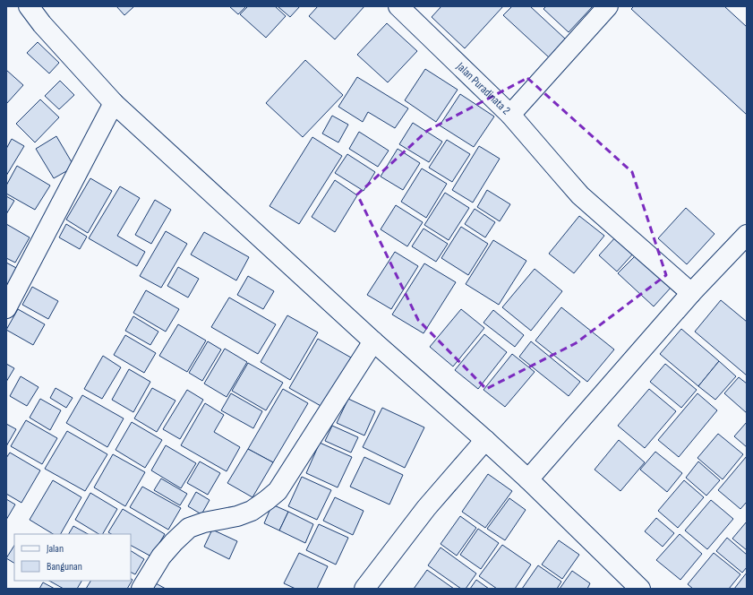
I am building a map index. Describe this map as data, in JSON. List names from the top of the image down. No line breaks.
{"streets":{"street":["Jalan Puradinata 2"]},"legend":["Jalan","Bangunan"]}
